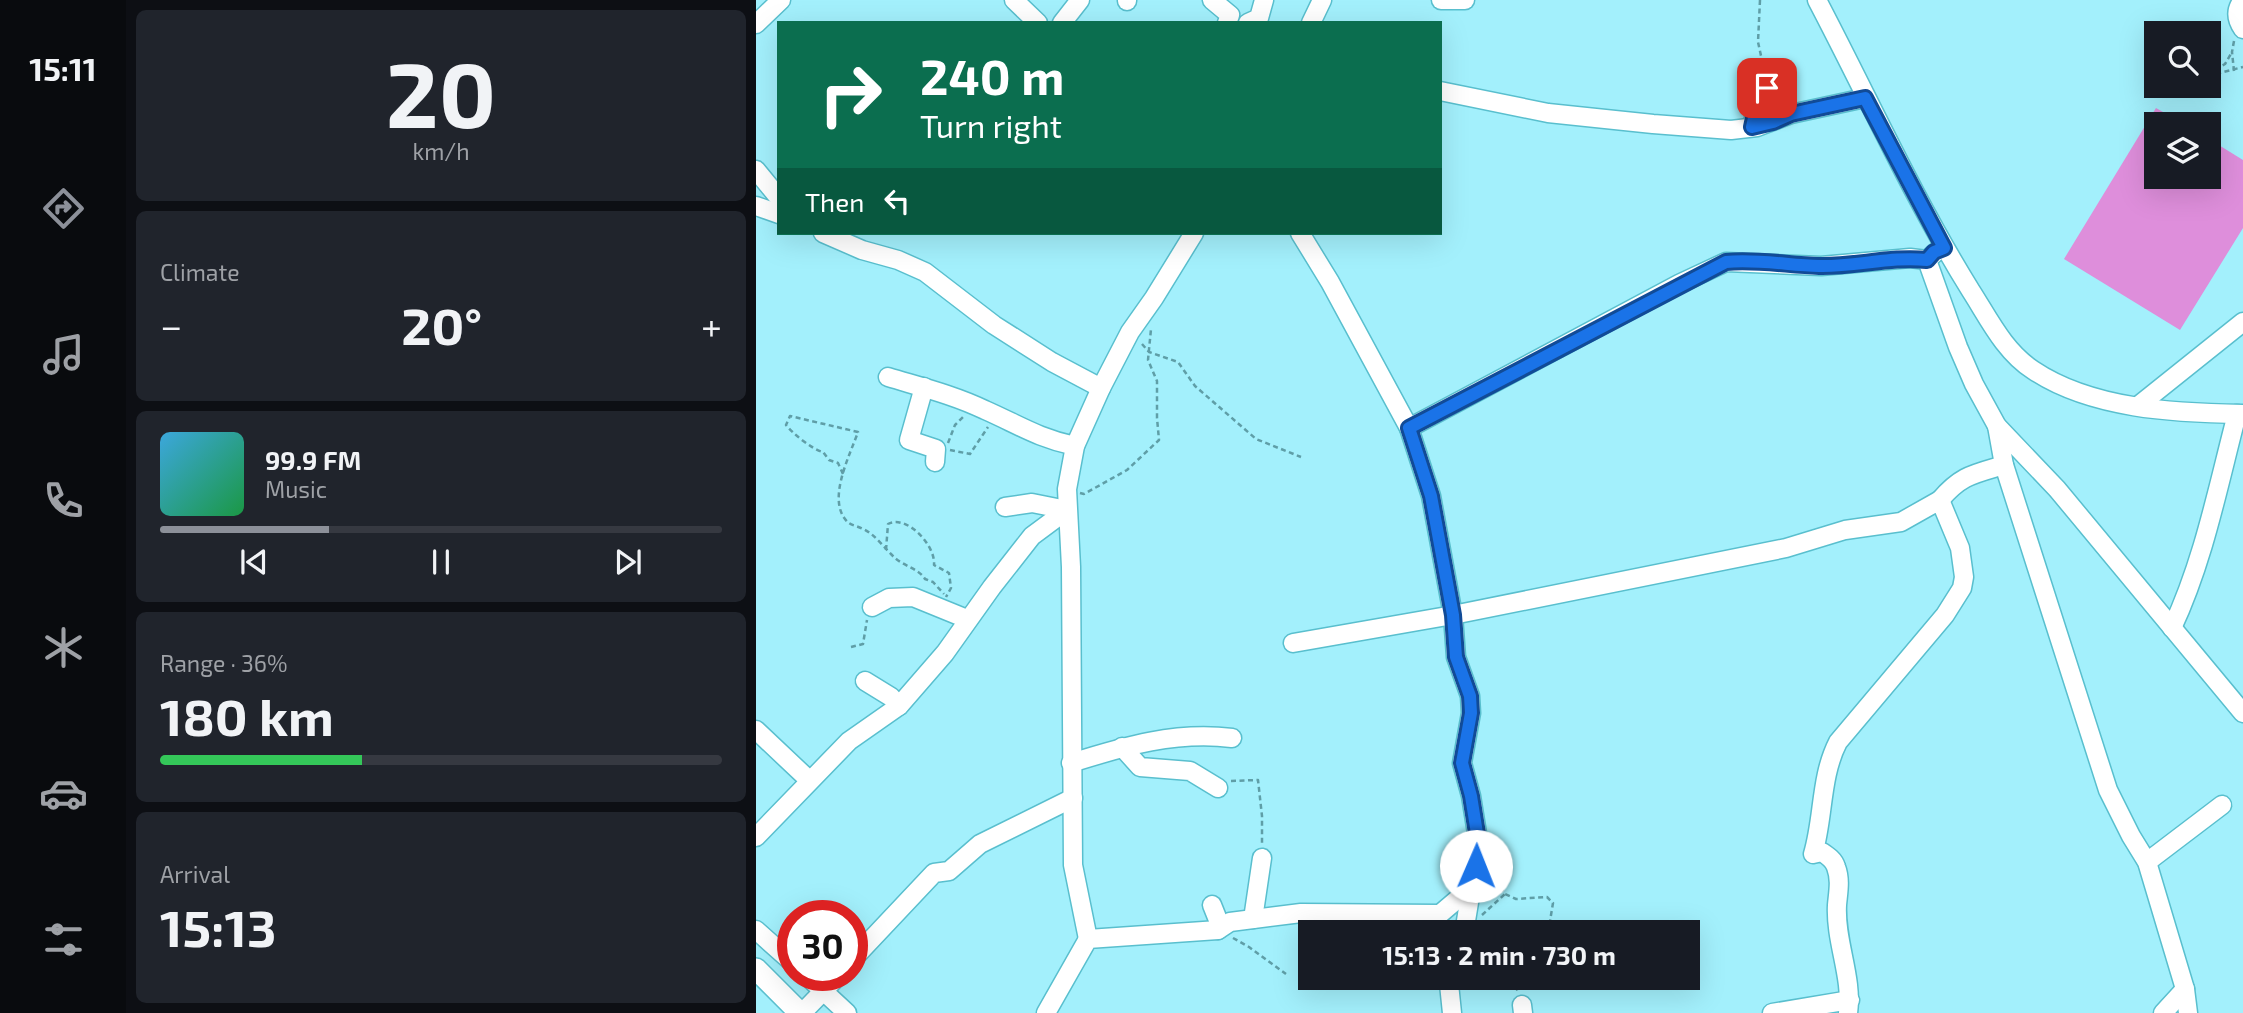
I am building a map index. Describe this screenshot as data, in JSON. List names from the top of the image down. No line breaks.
{"page":{"tabs":"15:11","tile":[["20","km/h"],"Climate",["Range · 36%","180 km"],["Arrival","15:13"]],"turn":["240 m","Turn right"],"then":"Then","heat":["−","20°","+"],"song":["99.9 FM","Music"],"limit":"30","trip":"15:13 · 2 min · 730 m"}}
